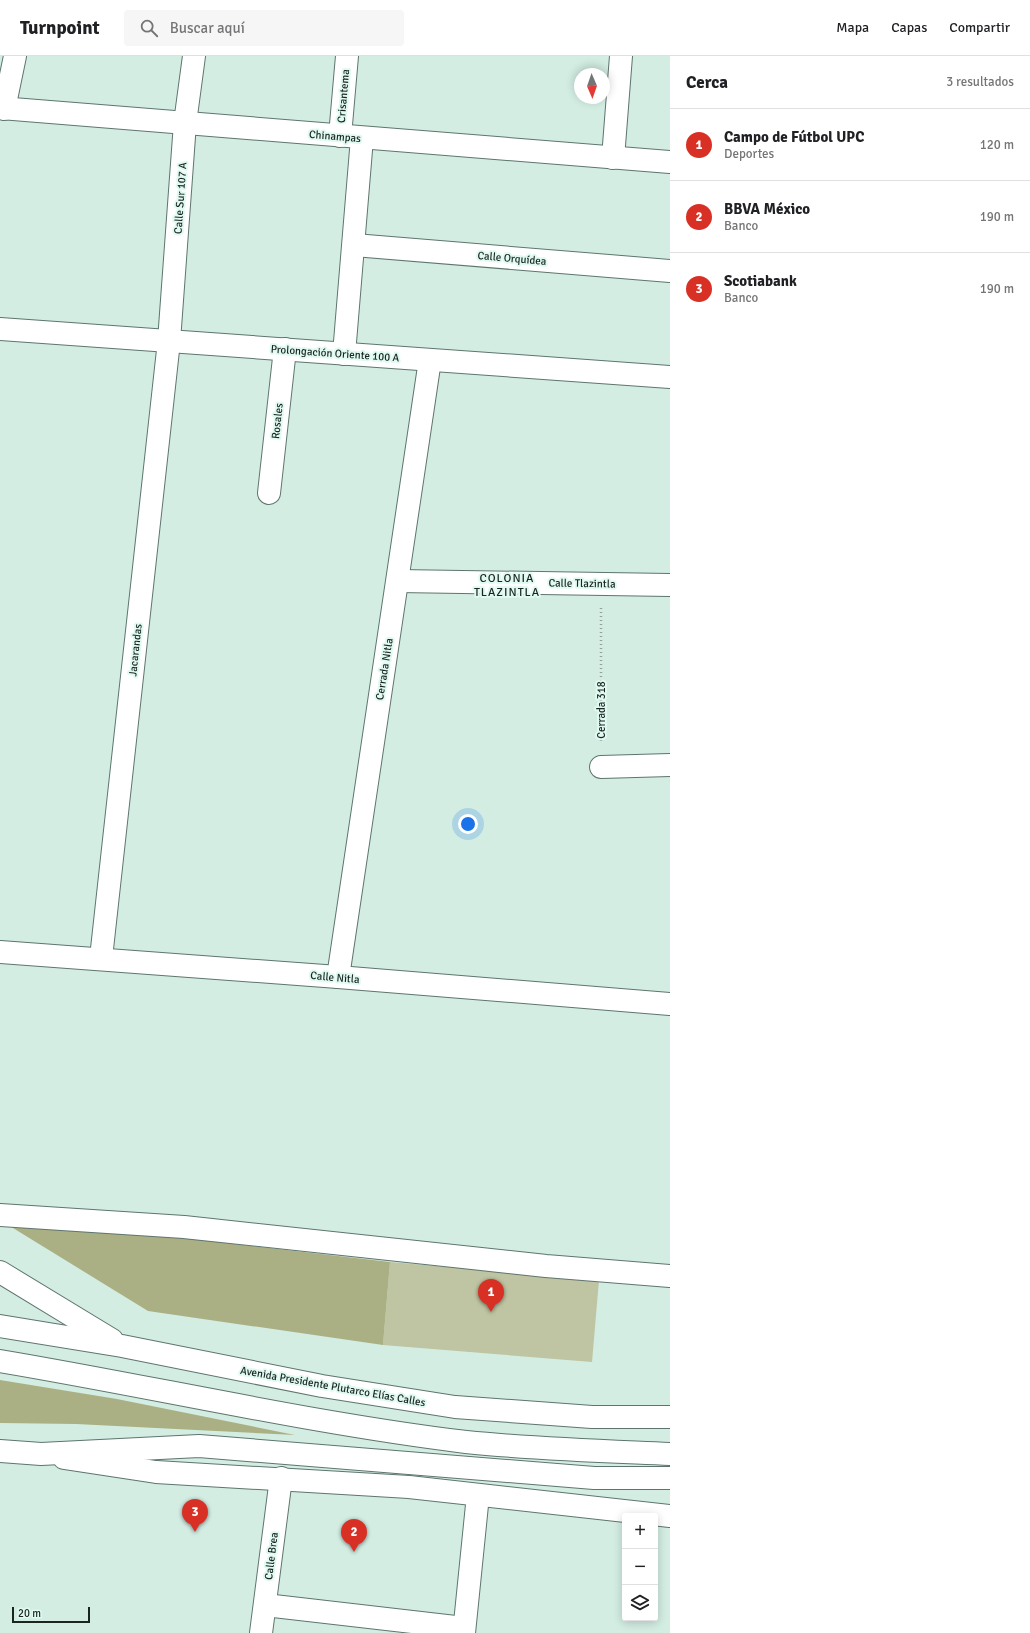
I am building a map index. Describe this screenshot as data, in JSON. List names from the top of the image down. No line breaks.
{"streets":{"street":["Crisantema","Chinampas","Calle Sur 107 A","Calle Orquídea","Prolongación Oriente 100 A","Rosales","Calle Tlazintla","Jacarandas","Cerrada Nitla","Calle Nitla","Avenida Presidente Plutarco Elías Calles","Calle Brea"],"path":["Cerrada 318"]},"crossings":[["Crisantema","Chinampas"],["Chinampas","Calle Sur 107 A"],["Calle Sur 107 A","Prolongación Oriente 100 A"],["Calle Sur 107 A","Jacarandas"],["Prolongación Oriente 100 A","Rosales"],["Prolongación Oriente 100 A","Jacarandas"],["Prolongación Oriente 100 A","Cerrada Nitla"],["Calle Tlazintla","Cerrada Nitla"],["Calle Tlazintla","Cerrada 318"],["Jacarandas","Calle Nitla"],["Cerrada Nitla","Calle Nitla"]],"districts":["COLONIA TLAZINTLA"],"scale_bar":"20 m","north":"bottom","page":{"header":"Turnpoint","search":"Buscar aquí","nav":["Mapa","Capas","Compartir"],"heading":["Cerca","3 resultados"],"list":[{"mark":"1","name":"Campo de Fútbol UPC","note":"Deportes","value":"120 m"},{"mark":"2","name":"BBVA México","note":"Banco","value":"190 m"},{"mark":"3","name":"Scotiabank","note":"Banco","value":"190 m"}],"pins":["1","3","2"],"map_buttons":["+","−"],"scale":"20 m"}}
